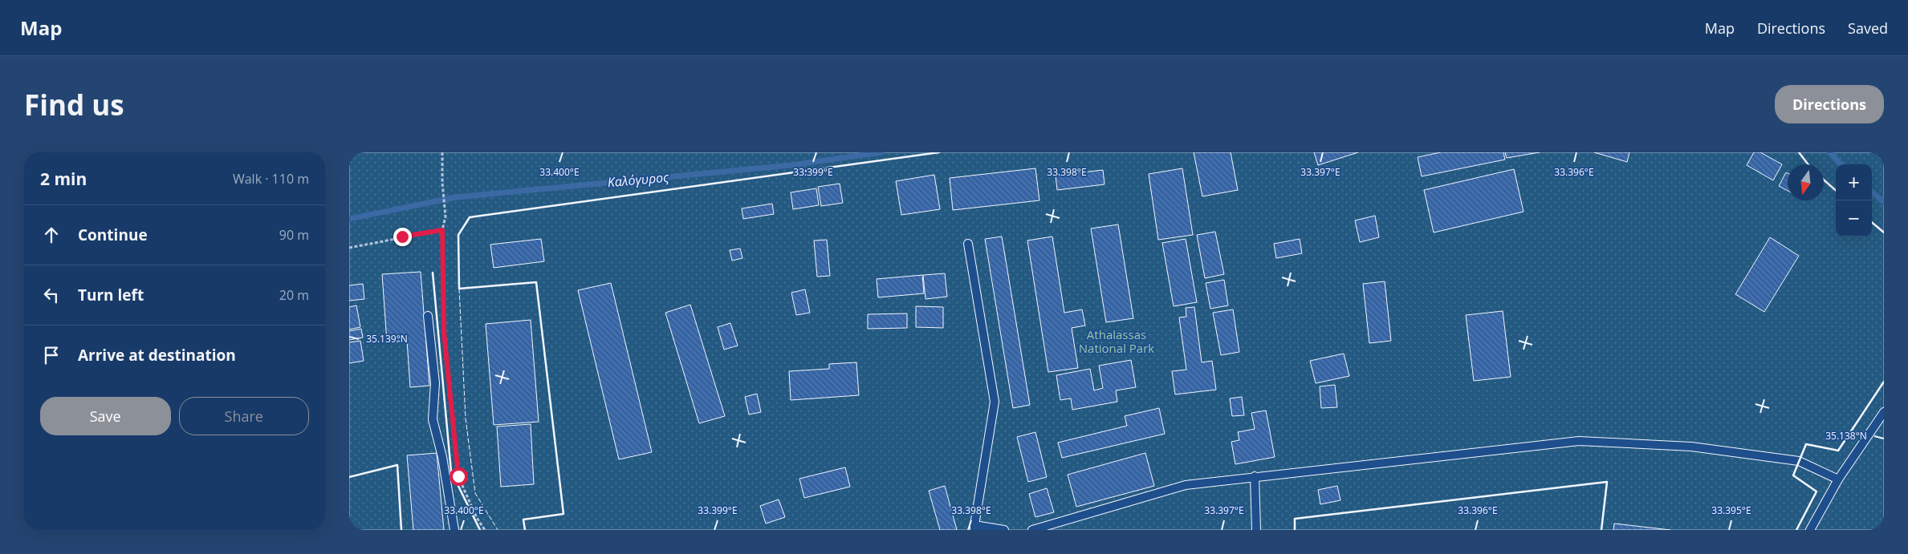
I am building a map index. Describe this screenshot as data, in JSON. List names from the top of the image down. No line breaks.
{"water":["Καλόγυρος"],"parks":["Athalassas National Park"],"north":"bottom","page":{"header":"Map","nav":["Map","Directions","Saved"],"buttons":["Directions",["Save","Share"]],"title":"Find us","heading":["2 min","Walk · 110 m"],"map_buttons":["+","−"],"list":[["Continue","90 m"],["Turn left","20 m"],"Arrive at destination"]},"coordinates":["33.400°E","33.399°E","33.398°E","33.397°E","33.396°E","35.139°N","35.138°N","33.395°E"]}
